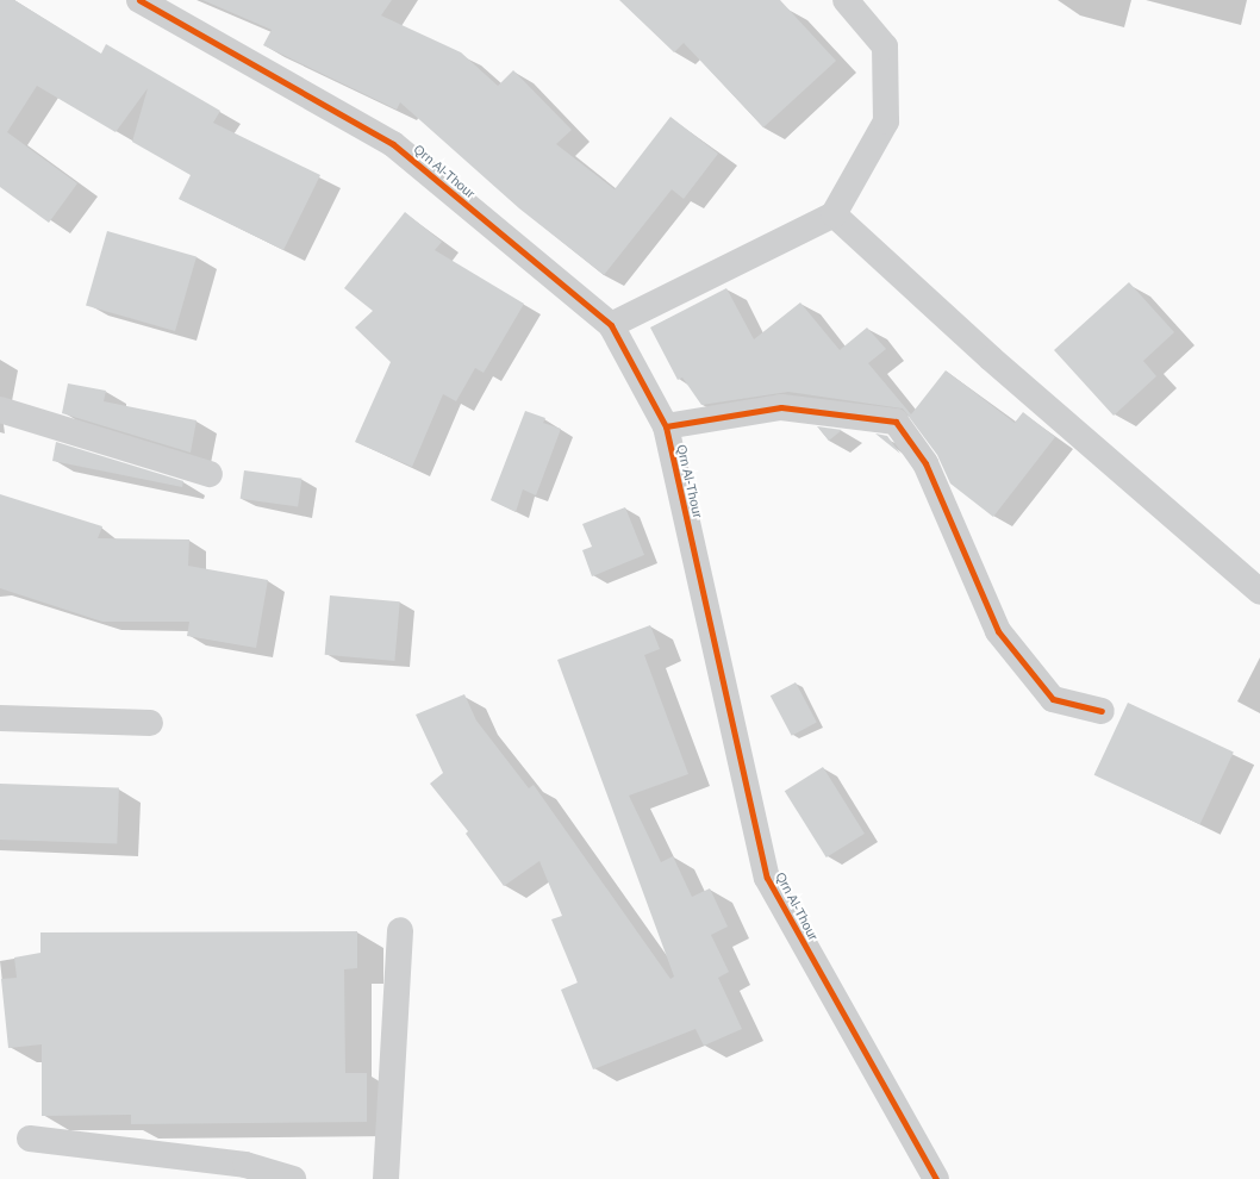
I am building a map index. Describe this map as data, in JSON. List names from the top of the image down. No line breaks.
{"streets":{"street":["Qrn Al-Thour"]}}
